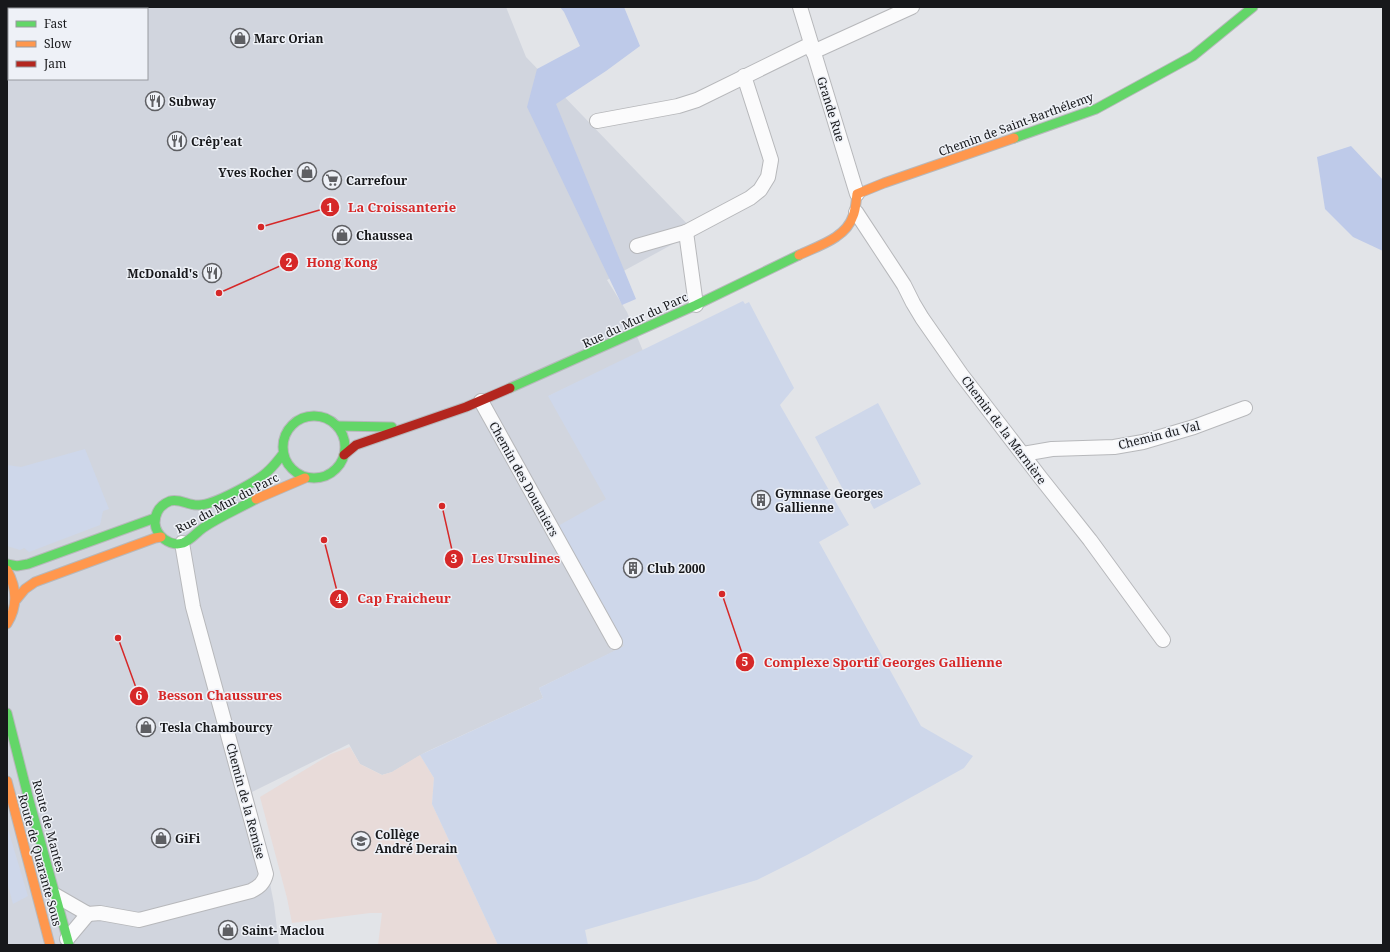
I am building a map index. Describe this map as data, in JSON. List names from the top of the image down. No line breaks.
{"streets":{"street":["Grande Rue","Chemin de Saint-Barthélemy","Rue du Mur du Parc","Chemin de la Marnière","Chemin du Val","Chemin des Douaniers","Chemin de la Remise","Route de Mantes","Route de Quarante Sous"]},"crossings":[["Grande Rue","Chemin de Saint-Barthélemy"],["Grande Rue","Rue du Mur du Parc"],["Grande Rue","Chemin de la Marnière"],["Rue du Mur du Parc","Chemin de la Marnière"],["Rue du Mur du Parc","Chemin des Douaniers"],["Rue du Mur du Parc","Chemin de la Remise"],["Chemin de la Marnière","Chemin du Val"],["Chemin de la Remise","Route de Mantes"]],"places":{"shop":["Marc Orian","Yves Rocher","Chaussea","Tesla Chambourcy","GiFi","Saint- Maclou"],"restaurant":["Subway","Crêp'eat","McDonald's"],"supermarket":["Carrefour"],"other":["La Croissanterie","Hong Kong","Les Ursulines","Cap Fraicheur","Complexe Sportif Georges Gallienne","Besson Chaussures"],"building":["Gymnase Georges Gallienne","Club 2000"],"school or university":["Collège André Derain"]},"legend":["Fast","Slow","Jam"]}
